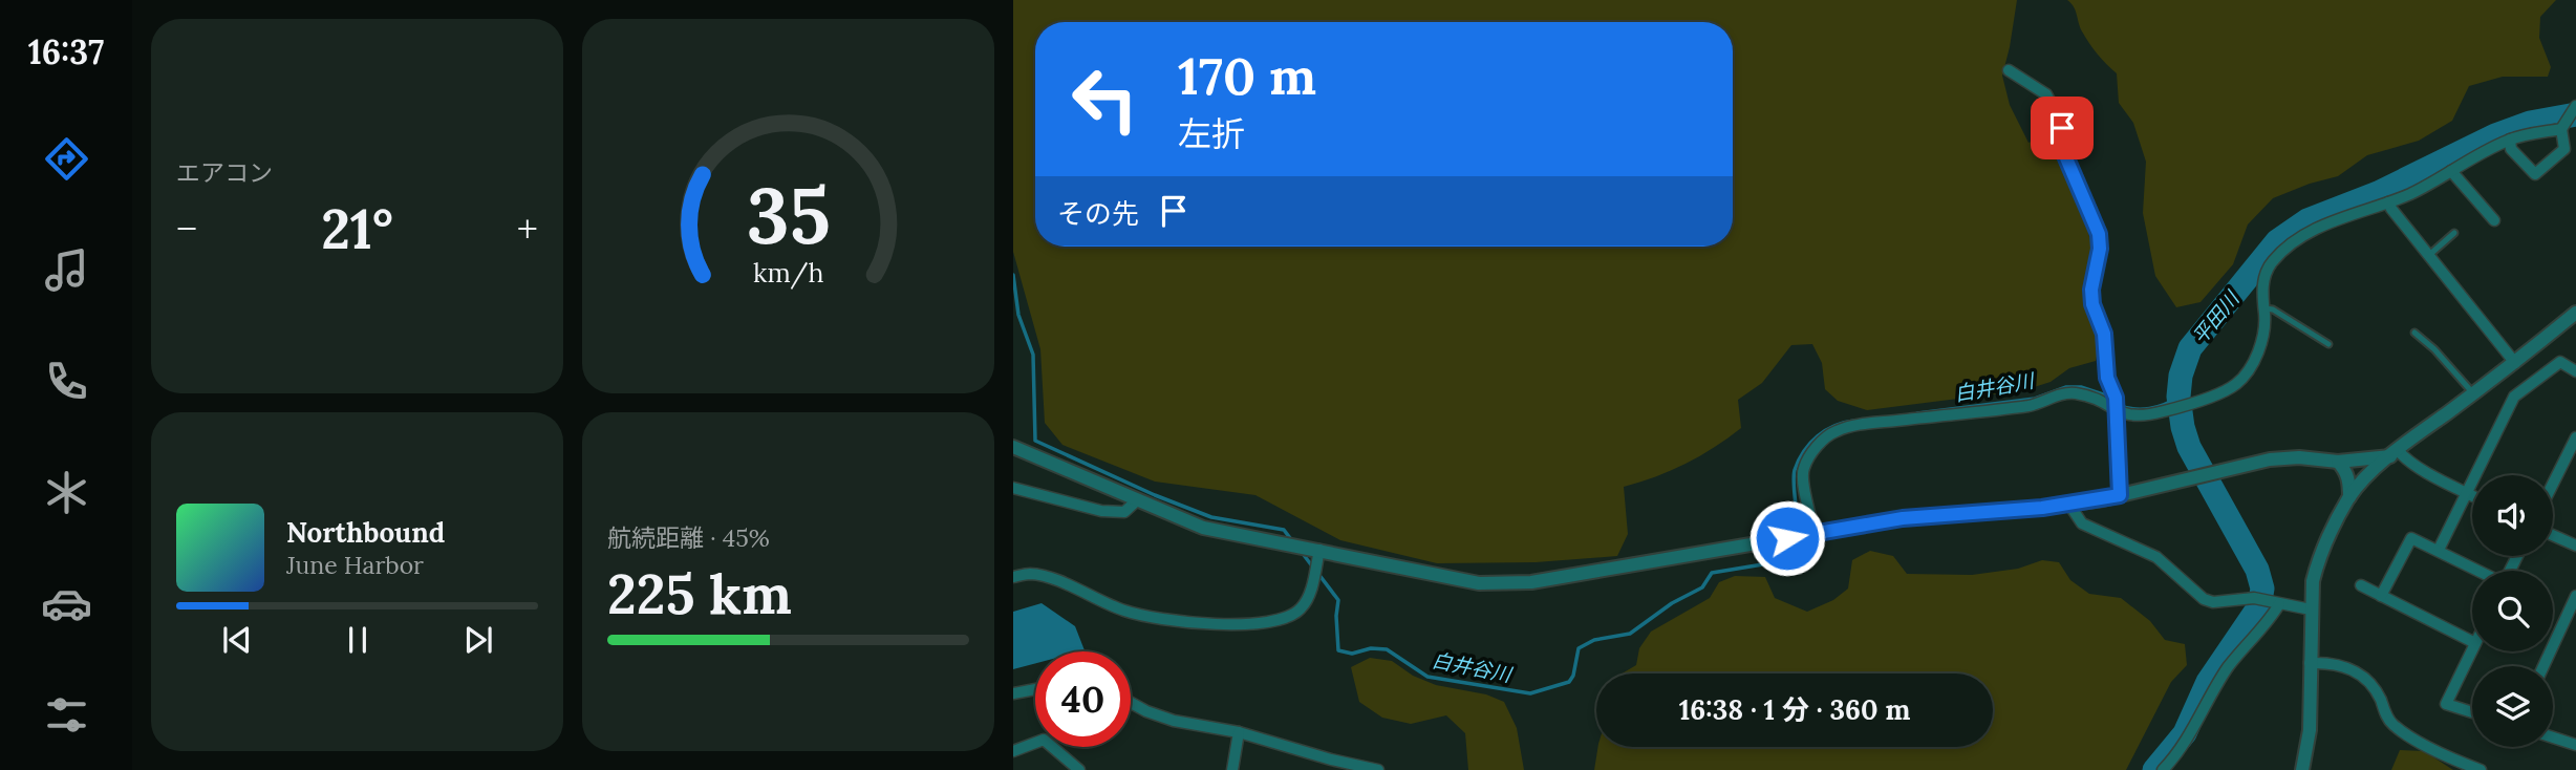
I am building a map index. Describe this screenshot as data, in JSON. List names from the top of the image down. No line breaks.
{"water":["平田川","白井谷川"],"page":{"tabs":"16:37","tile":["エアコン",["航続距離 · 45%","225 km"]],"turn":["170 m","左折"],"then":"その先","heat":["−","21°","+"],"song":["Northbound","June Harbor"],"limit":"40","trip":"16:38 · 1 分 · 360 m","gauge":["35","km/h"]}}
